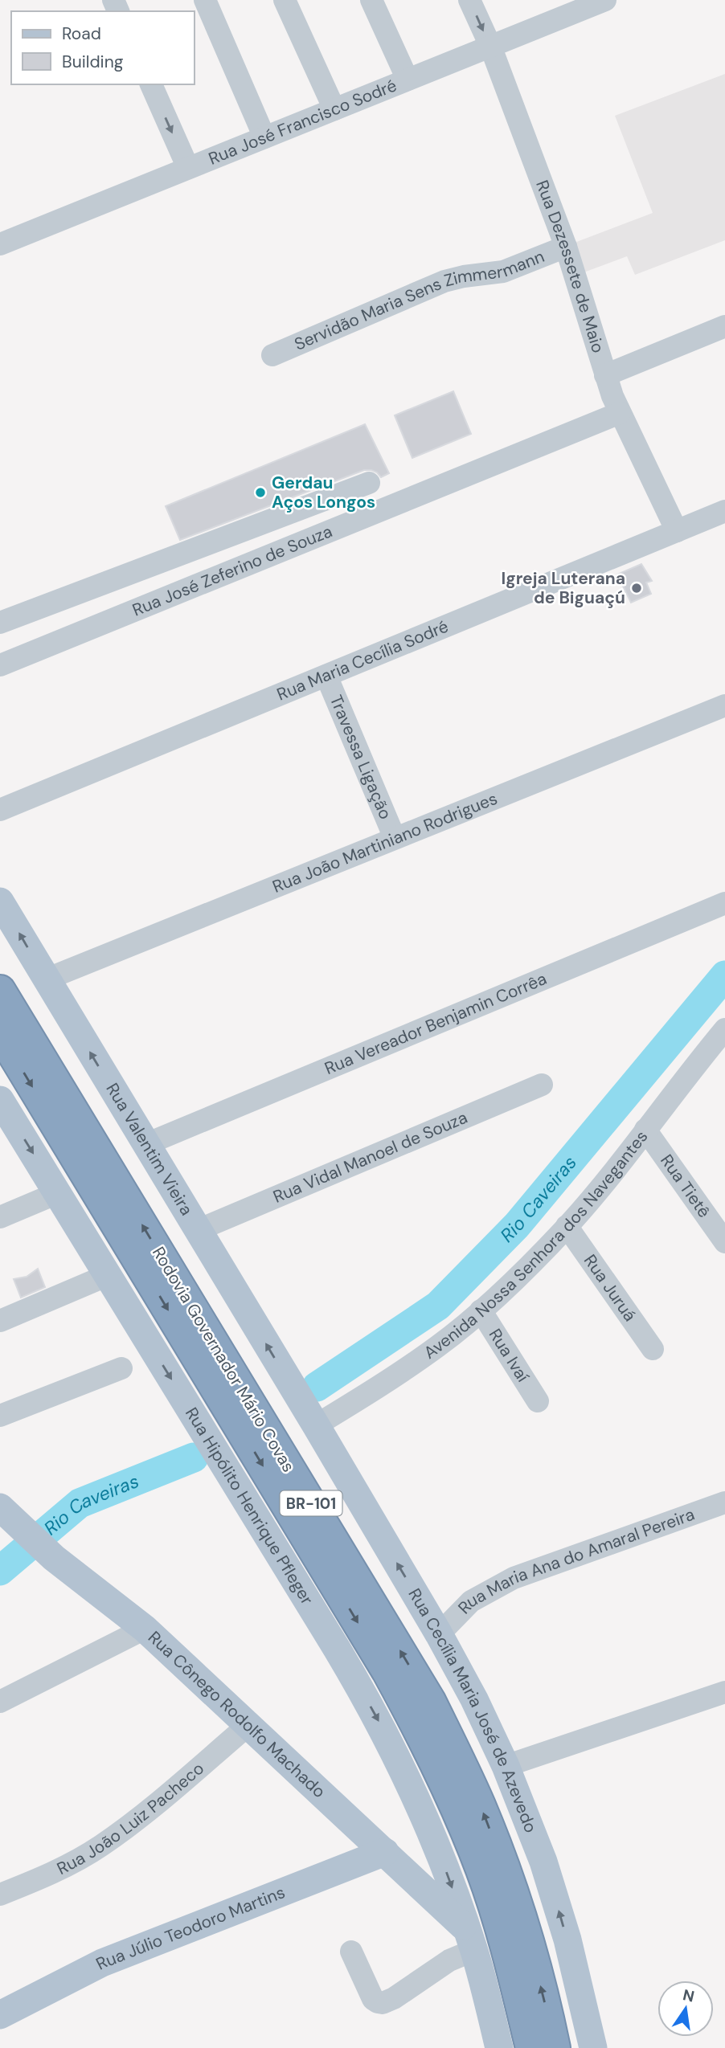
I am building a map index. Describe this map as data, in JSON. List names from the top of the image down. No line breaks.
{"streets":{"highway":["Rodovia Governador Mário Covas","BR-101"],"main road":["Rua Valentim Vieira","Rua Hipólito Henrique Pfleger","Rua Cecília Maria José de Azevedo","Rua Cônego Rodolfo Machado","Rua Júlio Teodoro Martins"],"street":["Rua José Francisco Sodré","Rua Dezessete de Maio","Servidão Maria Sens Zimmermann","Rua José Zeferino de Souza","Rua Maria Cecília Sodré","Travessa Ligação","Rua João Martiniano Rodrigues","Rua Vereador Benjamin Corrêa","Rua Vidal Manoel de Souza","Rua Tietê","Avenida Nossa Senhora dos Navegantes","Rua Juruá","Rua Ivaí","Rua Maria Ana do Amaral Pereira","Rua João Luiz Pacheco"]},"crossings":[["Rua José Francisco Sodré","Rua Dezessete de Maio"],["Rua Dezessete de Maio","Servidão Maria Sens Zimmermann"],["Rua Dezessete de Maio","Rua José Zeferino de Souza"],["Rua Dezessete de Maio","Rua Maria Cecília Sodré"],["Rua Maria Cecília Sodré","Travessa Ligação"],["Travessa Ligação","Rua João Martiniano Rodrigues"],["Rua João Martiniano Rodrigues","Rua Valentim Vieira"],["Rua Vereador Benjamin Corrêa","Rua Valentim Vieira"],["Rua Valentim Vieira","Rua Vidal Manoel de Souza"],["Rua Valentim Vieira","Rua Cecília Maria José de Azevedo"],["Rua Tietê","Avenida Nossa Senhora dos Navegantes"],["Avenida Nossa Senhora dos Navegantes","Rua Juruá"],["Avenida Nossa Senhora dos Navegantes","Rua Ivaí"],["Avenida Nossa Senhora dos Navegantes","Rua Cecília Maria José de Azevedo"],["Rua Hipólito Henrique Pfleger","Rua Cônego Rodolfo Machado"],["Rua Maria Ana do Amaral Pereira","Rua Cecília Maria José de Azevedo"],["Rua Cônego Rodolfo Machado","Rua João Luiz Pacheco"],["Rua Cônego Rodolfo Machado","Rua Júlio Teodoro Martins"]],"one_way":["Rua Valentim Vieira","Rua Hipólito Henrique Pfleger","Rua Cecília Maria José de Azevedo"],"water":["Rio Caveiras"],"places":["Gerdau Aços Longos","Igreja Luterana de Biguaçú"],"legend":["Road","Building"],"north":"top"}
